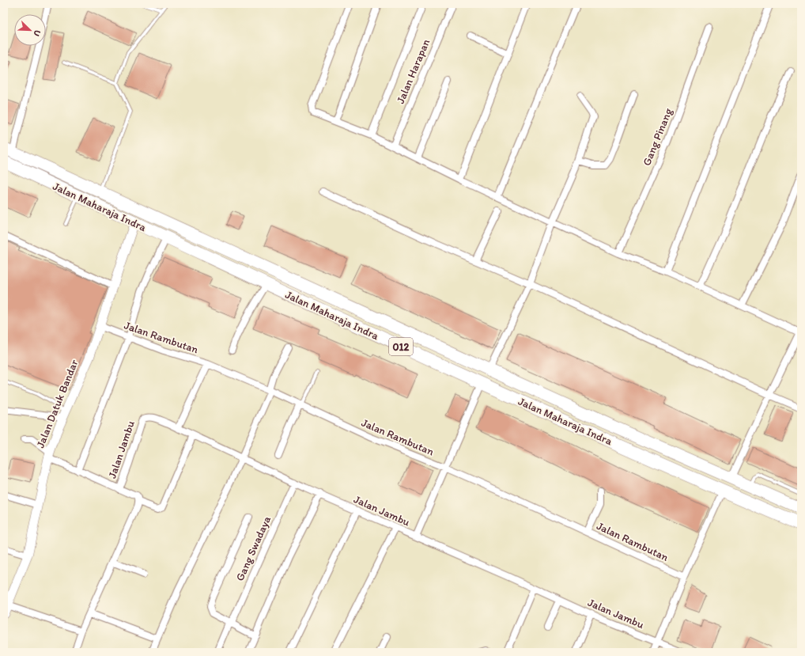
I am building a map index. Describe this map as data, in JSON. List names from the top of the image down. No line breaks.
{"streets":{"highway":["Jalan Maharaja Indra","012"],"street":["Jalan Harapan","Gang Pinang","Jalan Rambutan","Jalan Datuk Bandar","Jalan Jambu","Gang Swadaya"]},"crossings":[["Jalan Maharaja Indra","Jalan Datuk Bandar"],["Jalan Rambutan","Jalan Datuk Bandar"],["Jalan Jambu","Gang Swadaya"]],"north":"bottom right"}
